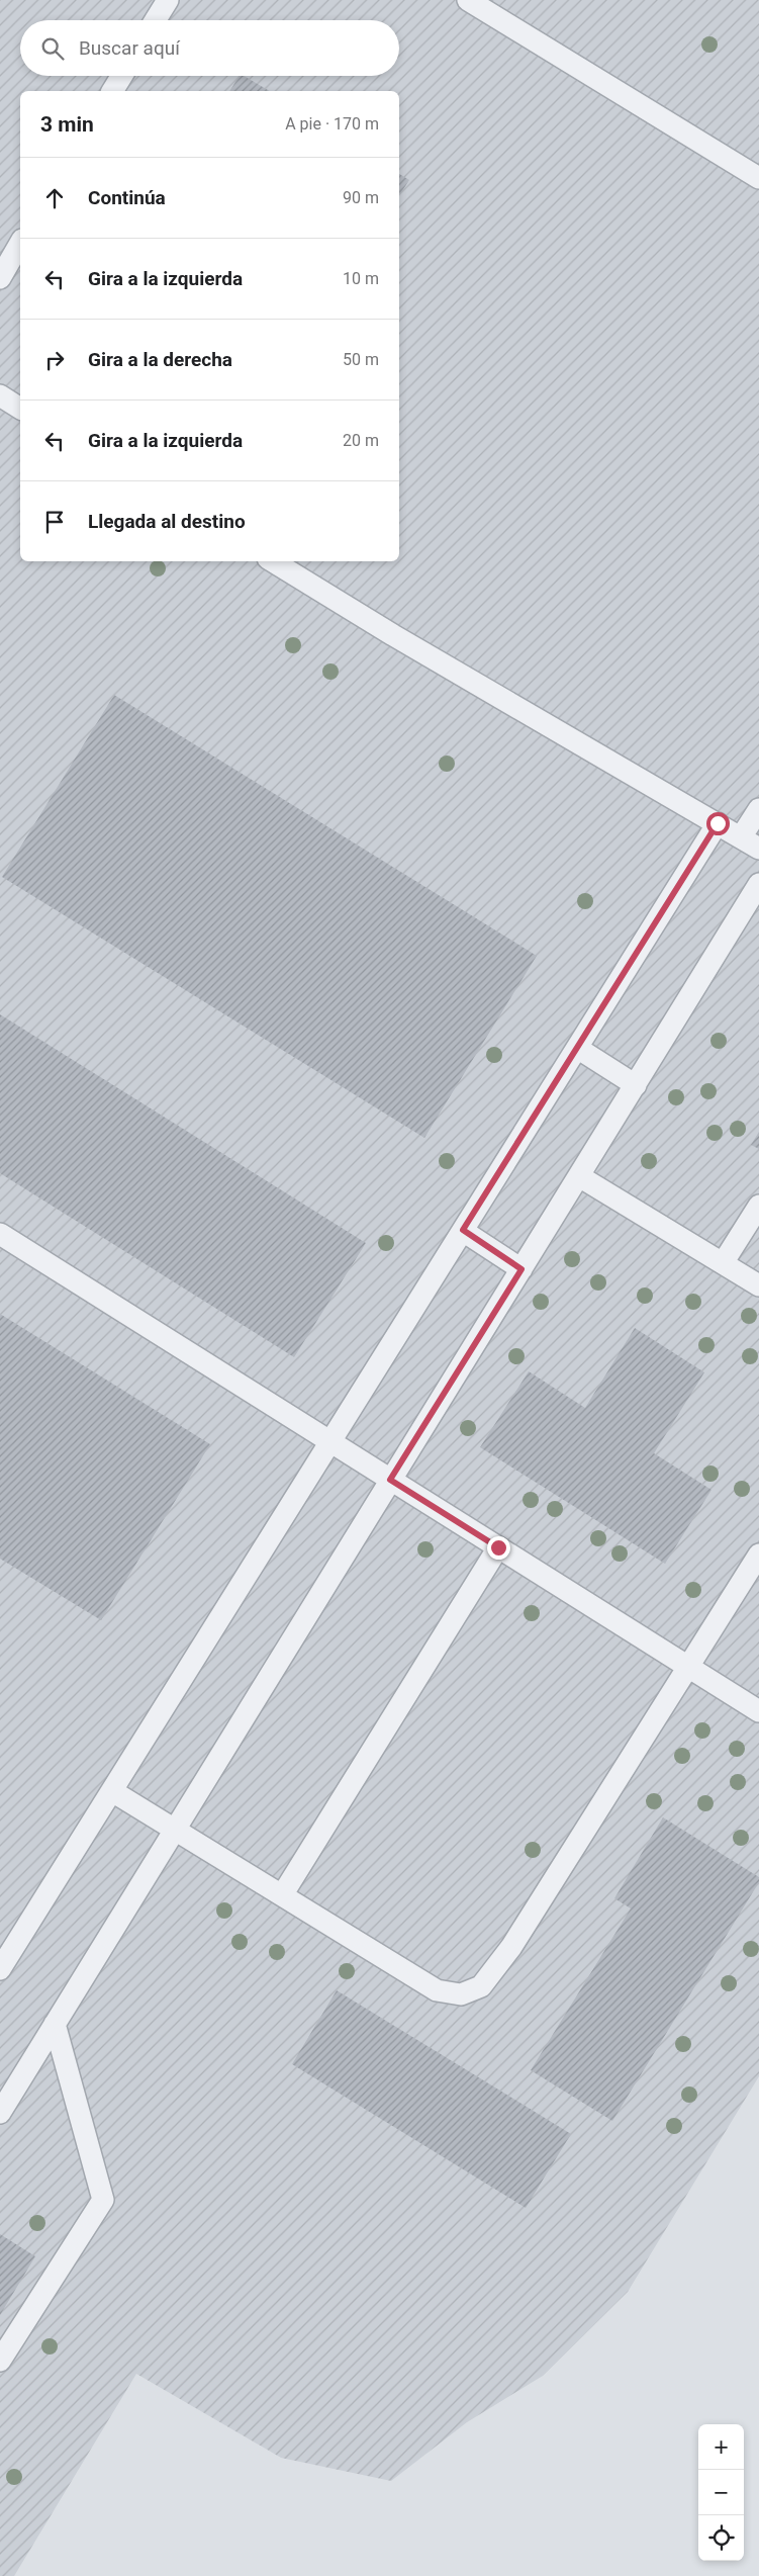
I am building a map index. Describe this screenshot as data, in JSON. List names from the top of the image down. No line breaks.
{"page":{"search":"Buscar aquí","heading":["3 min","A pie · 170 m"],"list":[["Continúa","90 m"],["Gira a la izquierda","10 m"],["Gira a la derecha","50 m"],["Gira a la izquierda","20 m"],"Llegada al destino"],"map_buttons":["+","−"]}}
